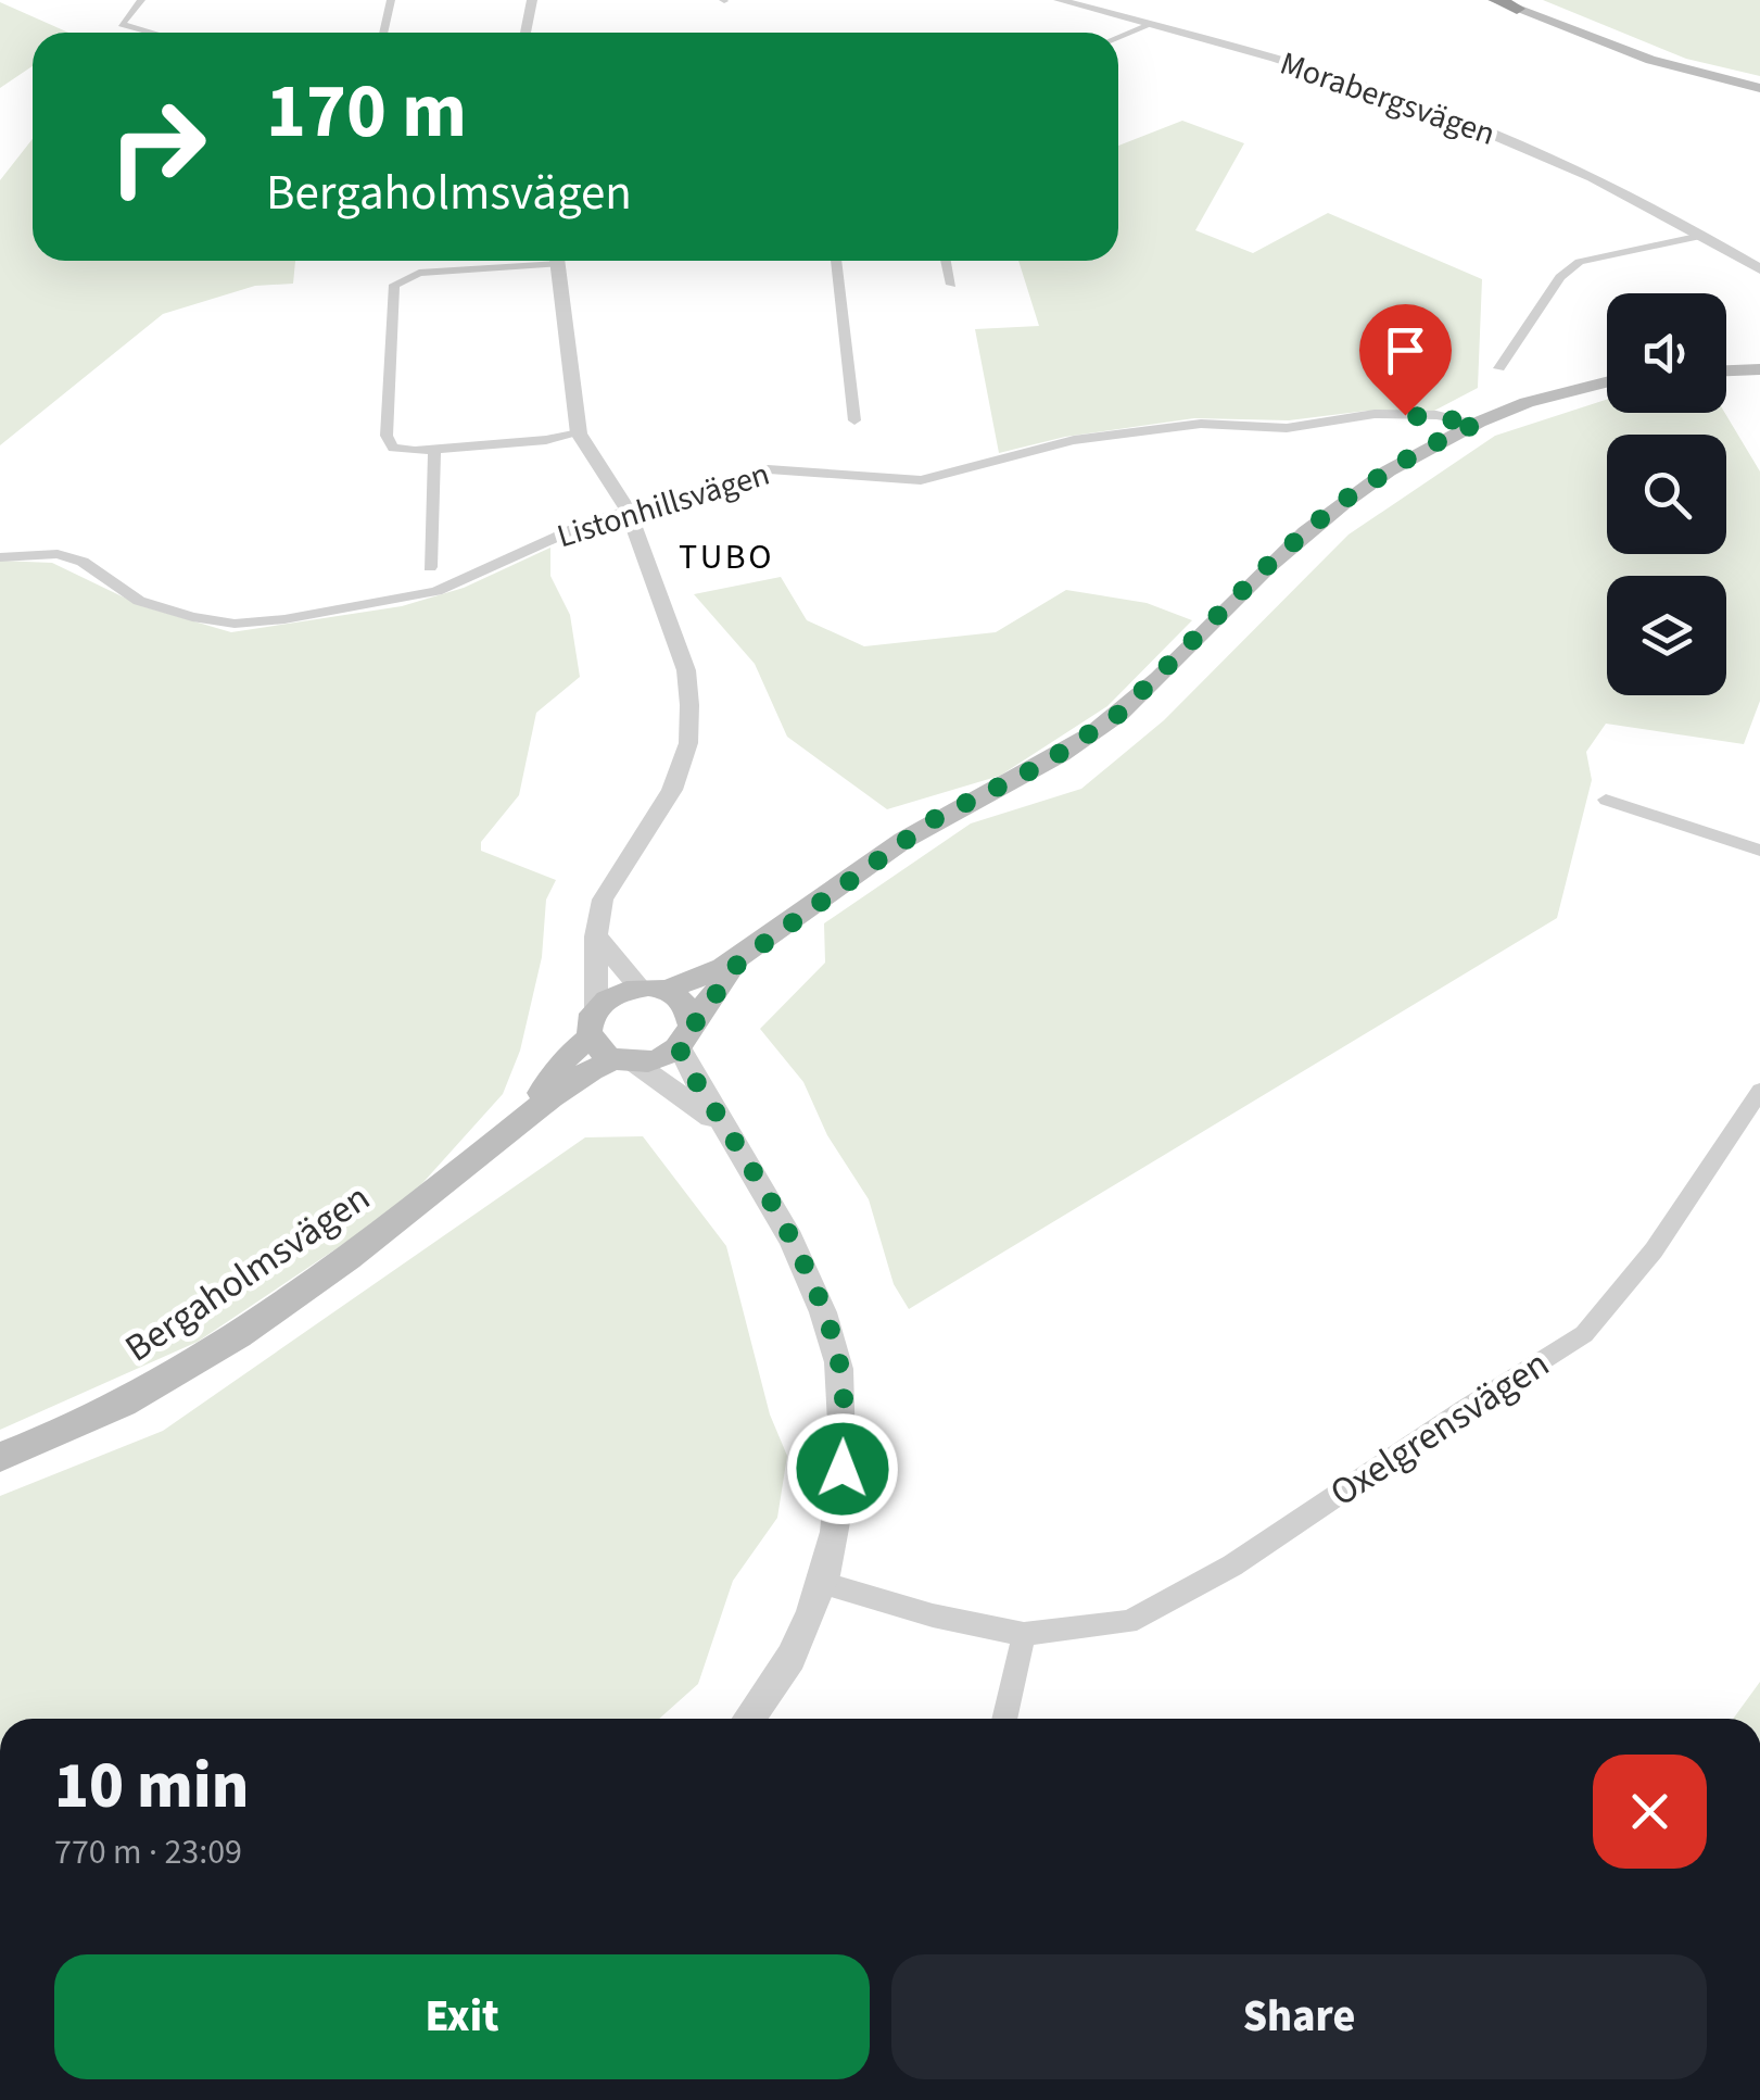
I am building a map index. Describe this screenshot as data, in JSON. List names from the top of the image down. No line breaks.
{"streets":{"main road":["Bergaholmsvägen"],"street":["Morabergsvägen","Listonhillsvägen","Oxelgrensvägen"]},"districts":["TUBO"],"page":{"turn":["170 m","Bergaholmsvägen"],"heading":["10 min","770 m · 23:09"],"buttons":["Exit","Share"]}}
